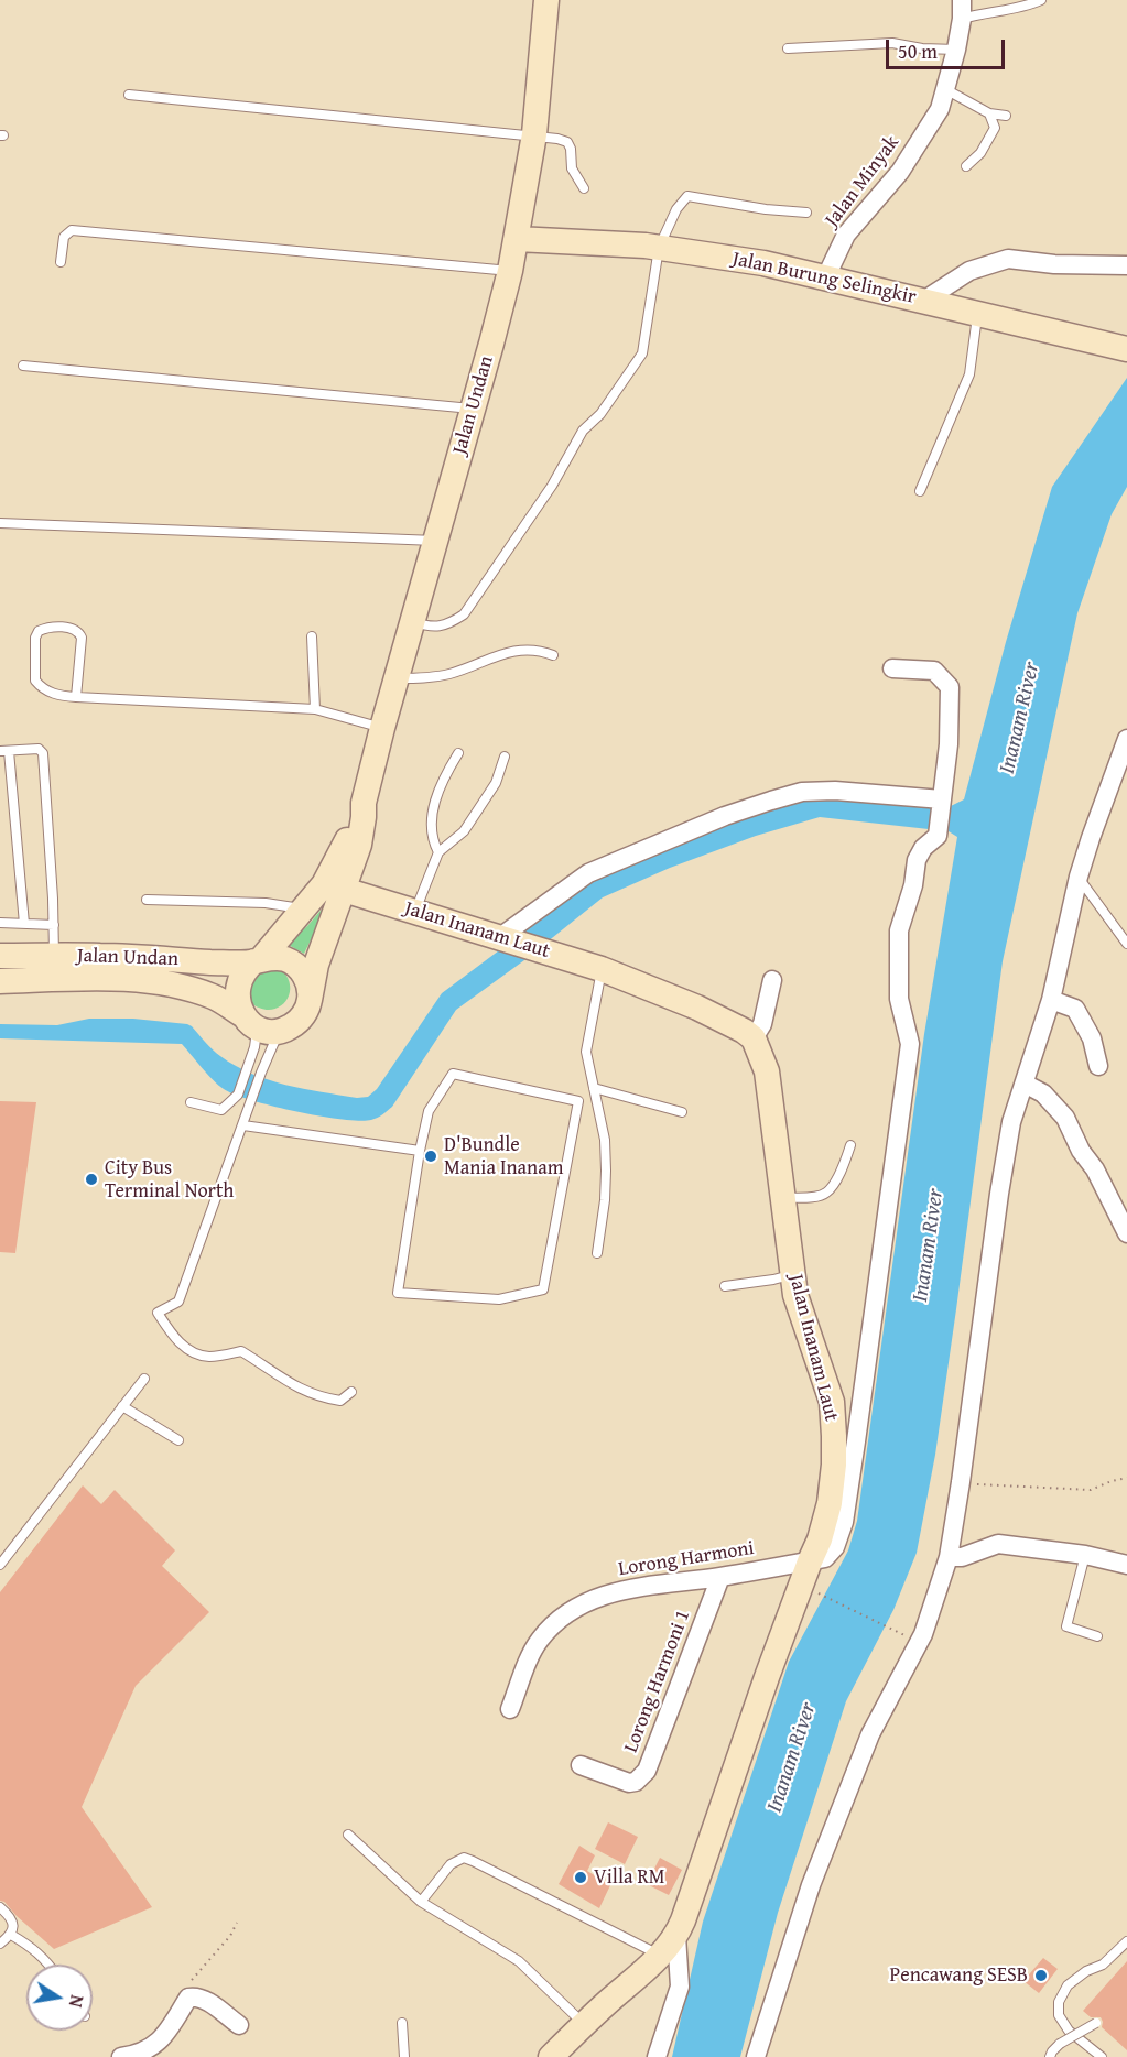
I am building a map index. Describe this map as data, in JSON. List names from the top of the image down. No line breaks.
{"streets":{"street":["Jalan Minyak","Jalan Burung Selingkir","Jalan Undan","Jalan Inanam Laut","Lorong Harmoni","Lorong Harmoni 1"]},"crossings":[["Jalan Minyak","Jalan Burung Selingkir"],["Jalan Burung Selingkir","Jalan Undan"],["Jalan Undan","Jalan Inanam Laut"],["Jalan Inanam Laut","Lorong Harmoni"],["Lorong Harmoni","Lorong Harmoni 1"]],"water":["Inanam River"],"places":["D'Bundle Mania Inanam","City Bus Terminal North","Villa RM","Pencawang SESB"],"scale_bar":"50 m","north":"right"}
